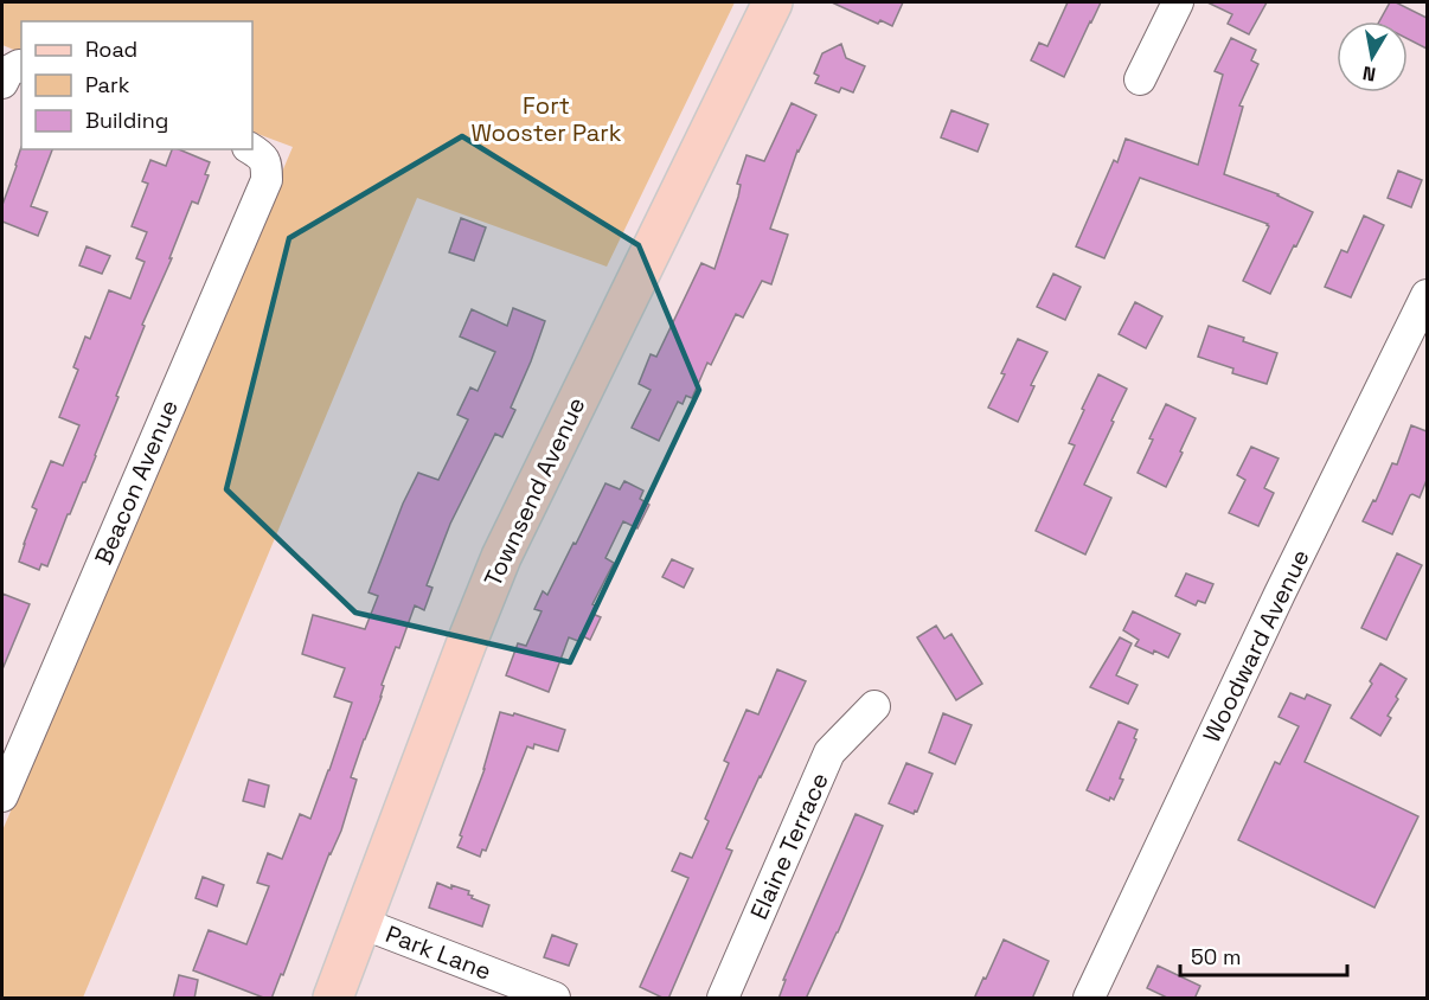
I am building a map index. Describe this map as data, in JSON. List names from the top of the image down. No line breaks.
{"streets":{"main road":["Townsend Avenue"],"street":["Beacon Avenue","Woodward Avenue","Elaine Terrace","Park Lane"]},"crossings":[["Townsend Avenue","Park Lane"]],"parks":["Fort Wooster Park"],"legend":["Road","Park","Building"],"scale_bar":"50 m","north":"bottom"}
